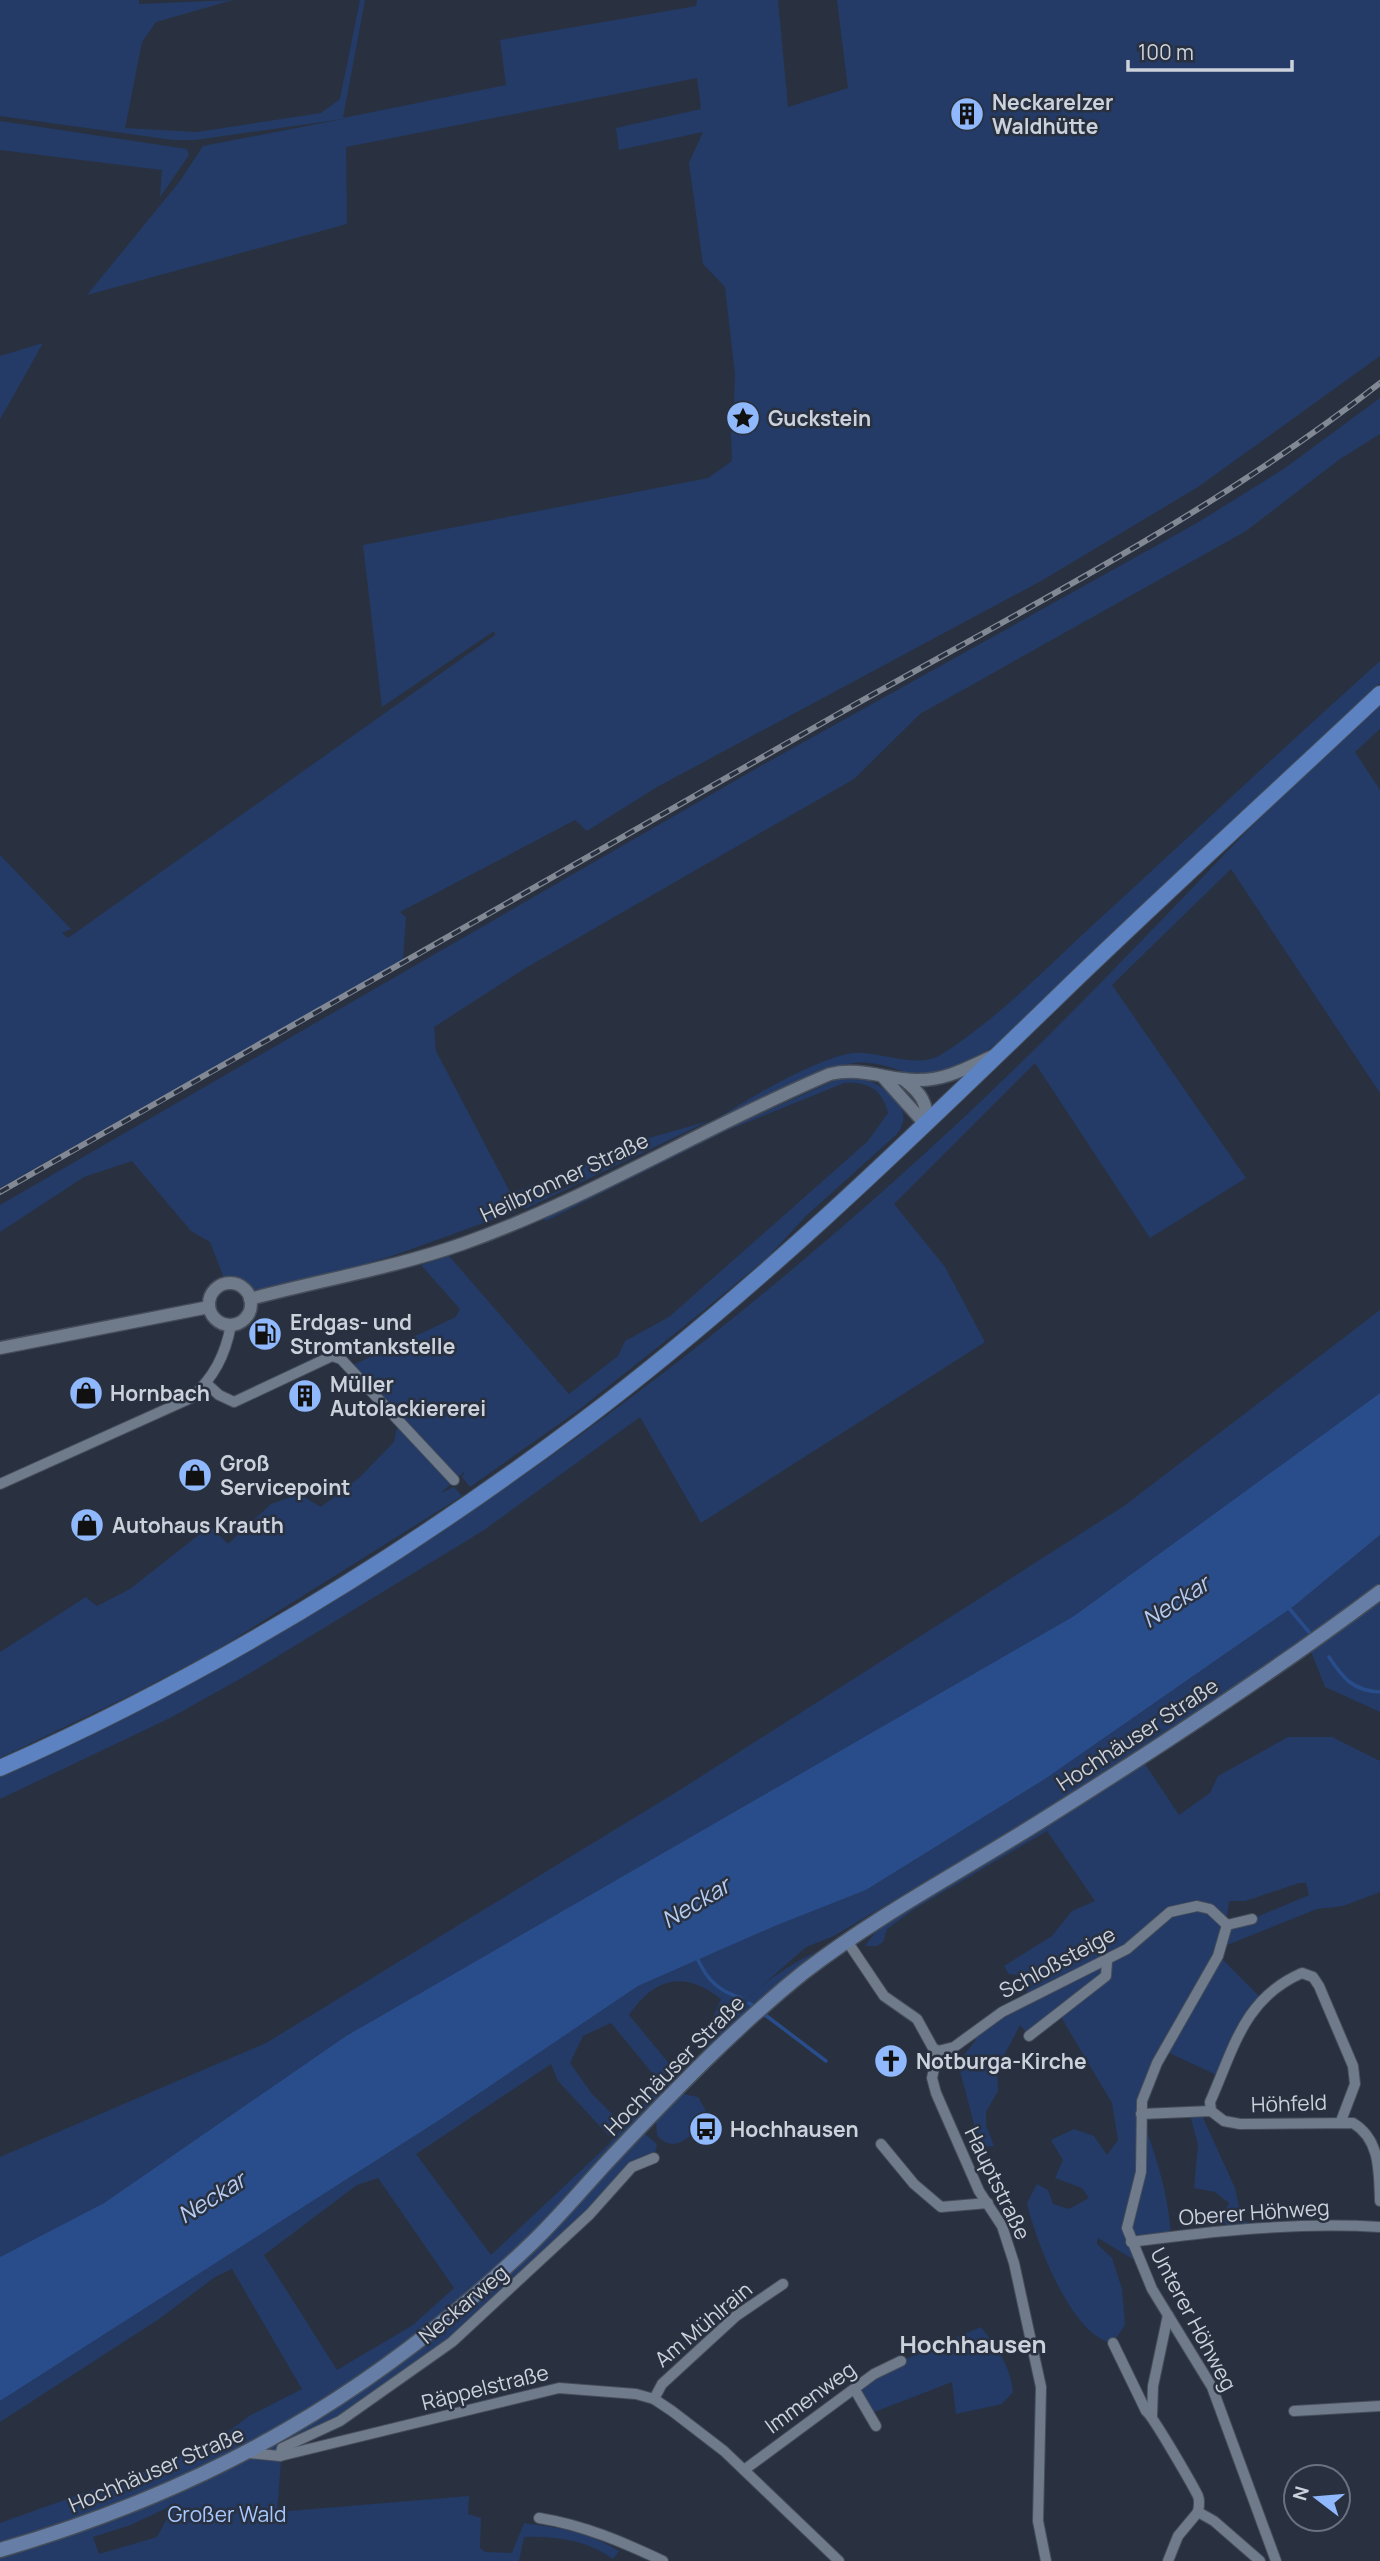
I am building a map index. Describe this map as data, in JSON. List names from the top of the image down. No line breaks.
{"streets":{"main road":["Hochhäuser Straße"],"street":["Heilbronner Straße","Schloßsteige","Höhfeld","Hauptstraße","Oberer Höhweg","Neckarweg","Unterer Höhweg","Am Mühlrain","Räppelstraße","Immenweg"]},"crossings":[["Hochhäuser Straße","Räppelstraße"],["Schloßsteige","Hauptstraße"],["Schloßsteige","Unterer Höhweg"],["Höhfeld","Unterer Höhweg"],["Oberer Höhweg","Unterer Höhweg"],["Neckarweg","Räppelstraße"],["Am Mühlrain","Räppelstraße"],["Räppelstraße","Immenweg"]],"districts":["Hochhausen"],"water":["Neckar"],"parks":["Großer Wald"],"places":{"building":["Neckarelzer Waldhütte","Müller Autolackiererei"],"place":["Guckstein"],"fuel station":["Erdgas- und Stromtankstelle"],"shop":["Hornbach","Groß Servicepoint","Autohaus Krauth"],"church":["Notburga-Kirche"],"bus stop":["Hochhausen"]},"scale_bar":"100 m","north":"left"}
